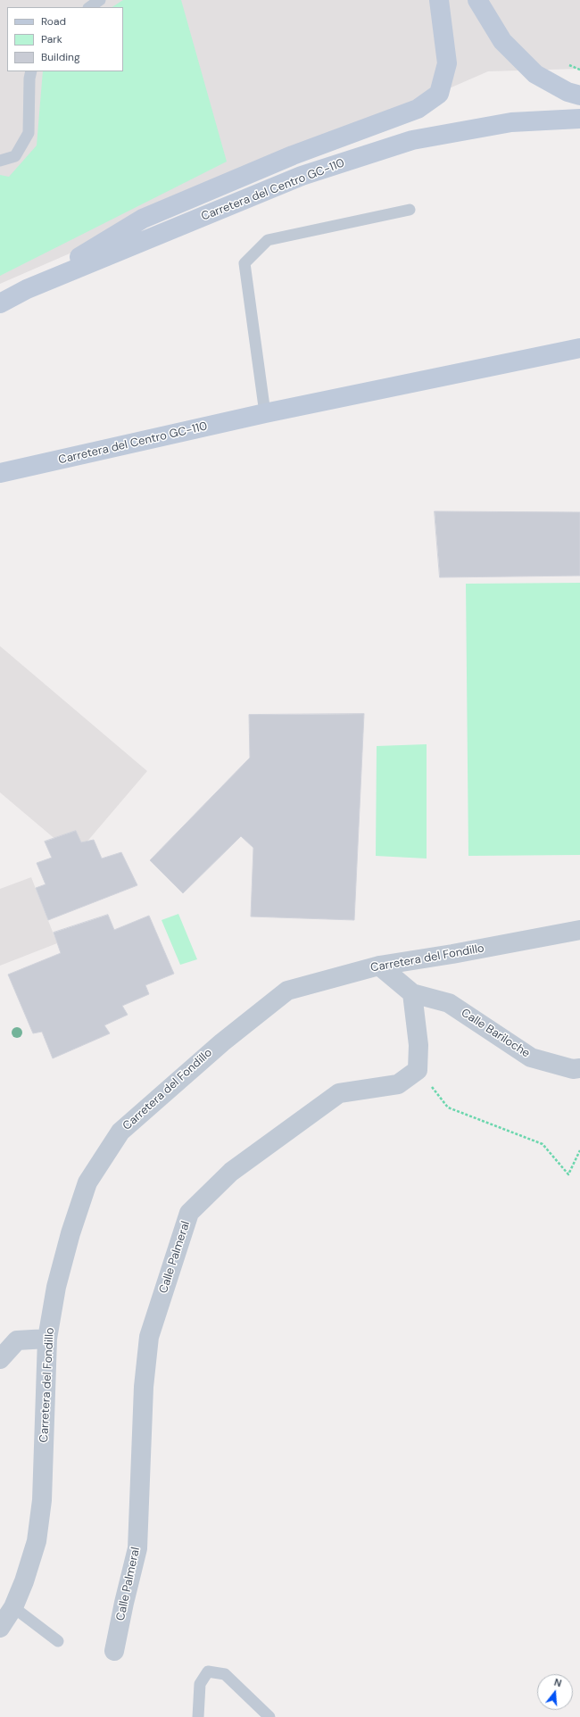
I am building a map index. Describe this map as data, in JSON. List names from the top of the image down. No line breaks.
{"streets":{"main road":["Carretera del Centro GC-110"],"street":["Carretera del Fondillo","Calle Bariloche","Calle Palmeral"]},"legend":["Road","Park","Building"],"north":"top"}
